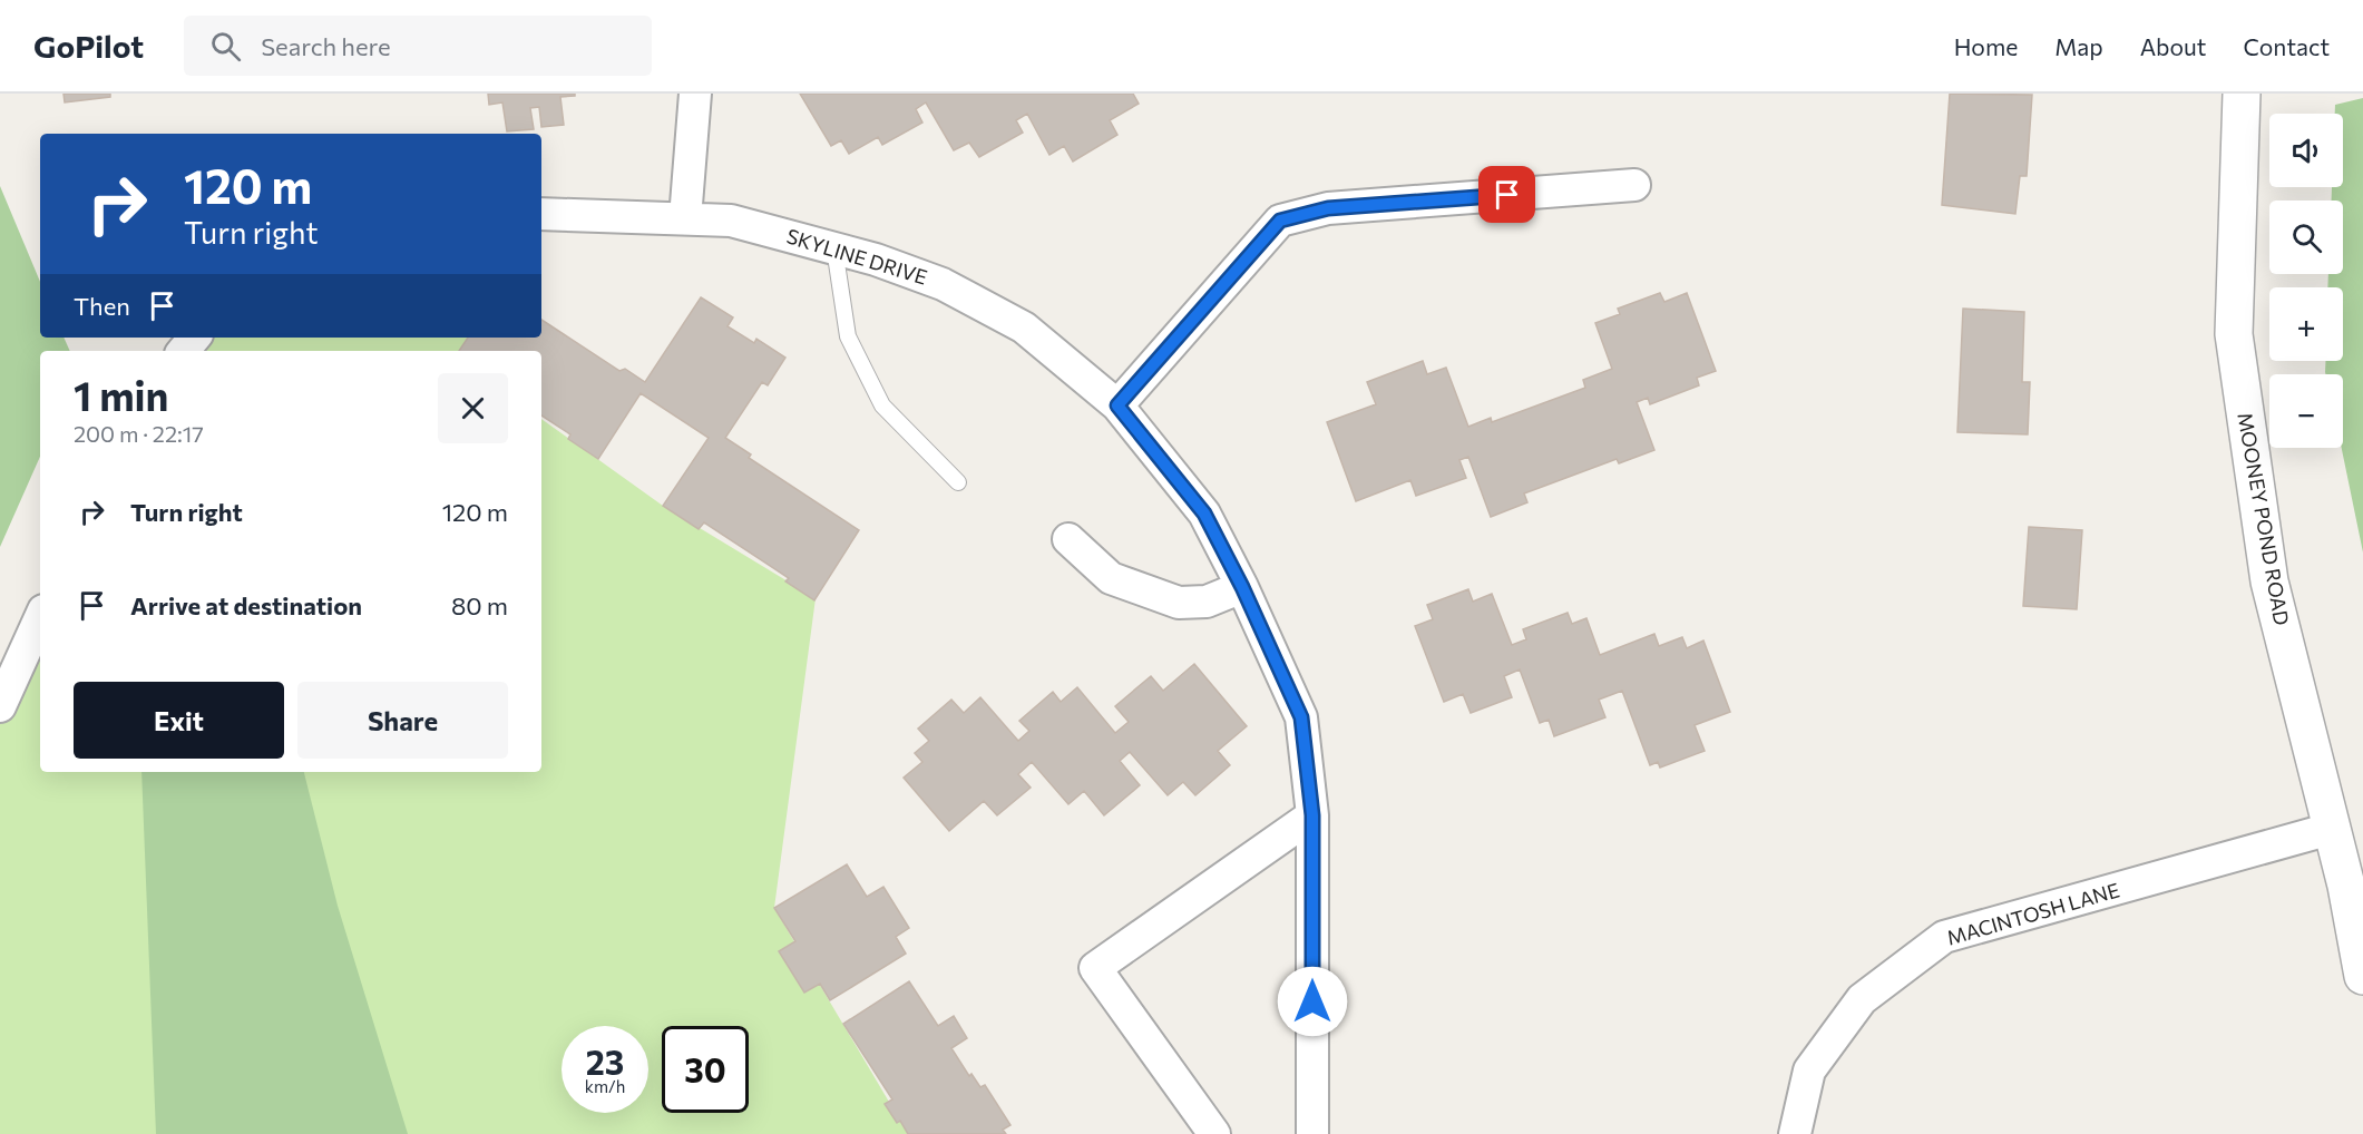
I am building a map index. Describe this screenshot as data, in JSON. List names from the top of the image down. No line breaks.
{"streets":{"street":["SKYLINE DRIVE","MOONEY POND ROAD","MACINTOSH LANE"]},"crossings":[["MOONEY POND ROAD","MACINTOSH LANE"]],"page":{"header":"GoPilot","search":"Search here","nav":["Home","Map","About","Contact"],"map_buttons":["+","−"],"turn":["120 m","Turn right"],"then":"Then","heading":["1 min","200 m · 22:17"],"list":[{"name":"Turn right","value":"120 m"},{"name":"Arrive at destination","value":"80 m"}],"buttons":["Exit","Share"],"speed":"23 km/h","limit":"30"}}
